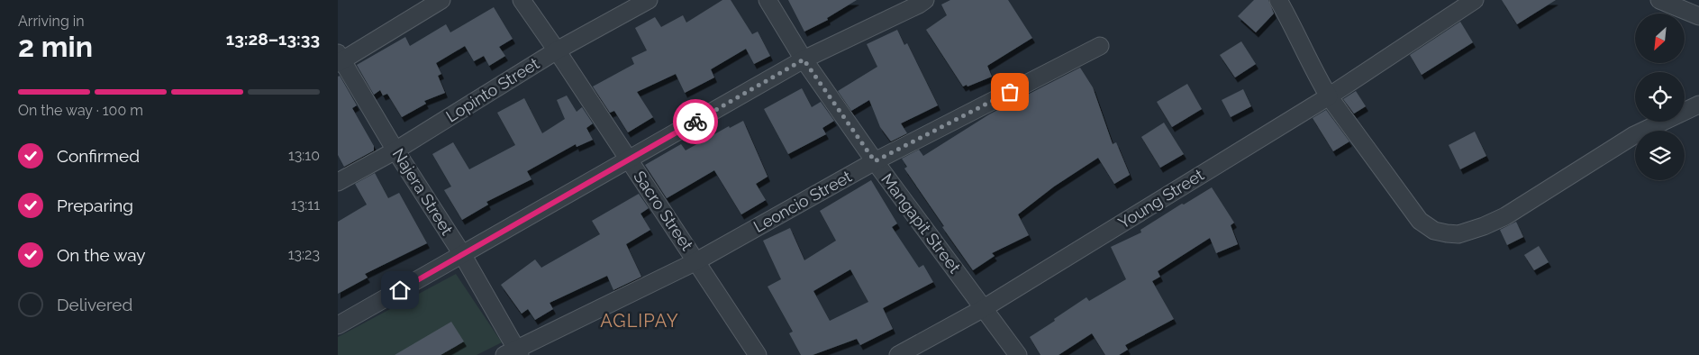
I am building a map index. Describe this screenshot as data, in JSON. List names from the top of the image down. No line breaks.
{"streets":{"street":["Lopinto Street","Najera Street","Young Street","Leoncio Street","Sacro Street","Mangapit Street"]},"crossings":[["Lopinto Street","Najera Street"],["Lopinto Street","Sacro Street"],["Najera Street","Leoncio Street"],["Young Street","Mangapit Street"],["Leoncio Street","Sacro Street"],["Leoncio Street","Mangapit Street"]],"districts":["AGLIPAY"],"north":"bottom left","page":{"heading":["2 min","Arriving in","13:28–13:33"],"bar":"On the way · 100 m","list":[["Confirmed","13:10"],["Preparing","13:11"],["On the way","13:23"],"Delivered"]}}
